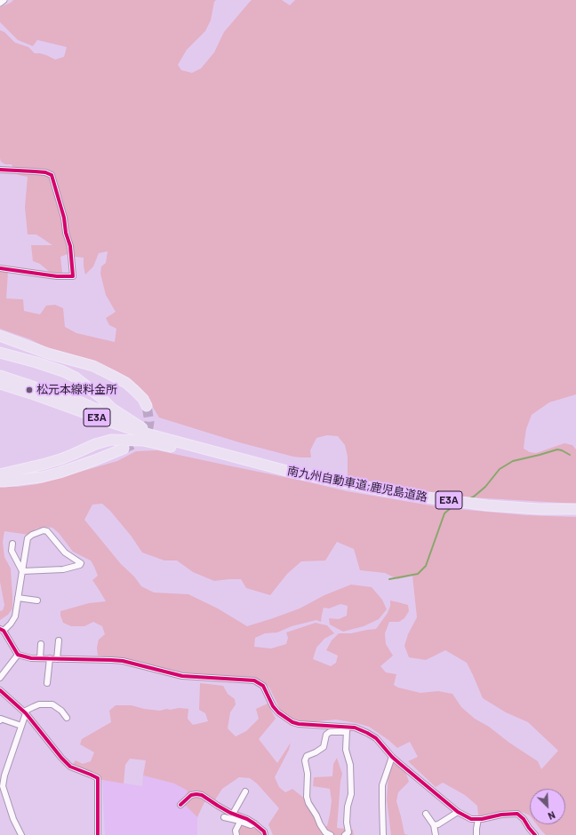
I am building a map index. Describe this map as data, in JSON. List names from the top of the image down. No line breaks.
{"streets":{"highway":["E3A","南九州自動車道;鹿児島道路"]},"places":["松元本線料金所"],"north":"bottom right"}
